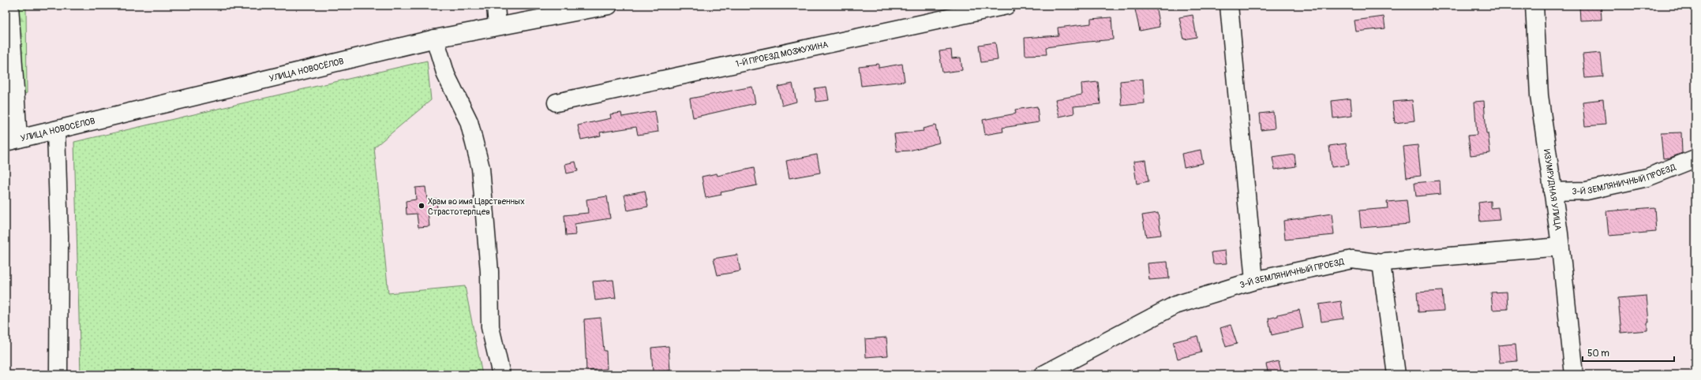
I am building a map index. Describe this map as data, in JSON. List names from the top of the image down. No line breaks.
{"streets":{"street":["1-Й ПРОЕЗД МОЗЖУХИНА","УЛИЦА НОВОСЁЛОВ","3-Й ЗЕМЛЯНИЧНЫЙ ПРОЕЗД","ИЗУМРУДНАЯ УЛИЦА"]},"crossings":[["3-Й ЗЕМЛЯНИЧНЫЙ ПРОЕЗД","ИЗУМРУДНАЯ УЛИЦА"]],"places":["Храм во имя Царственных Страстотерпцев"],"scale_bar":"50 m"}
